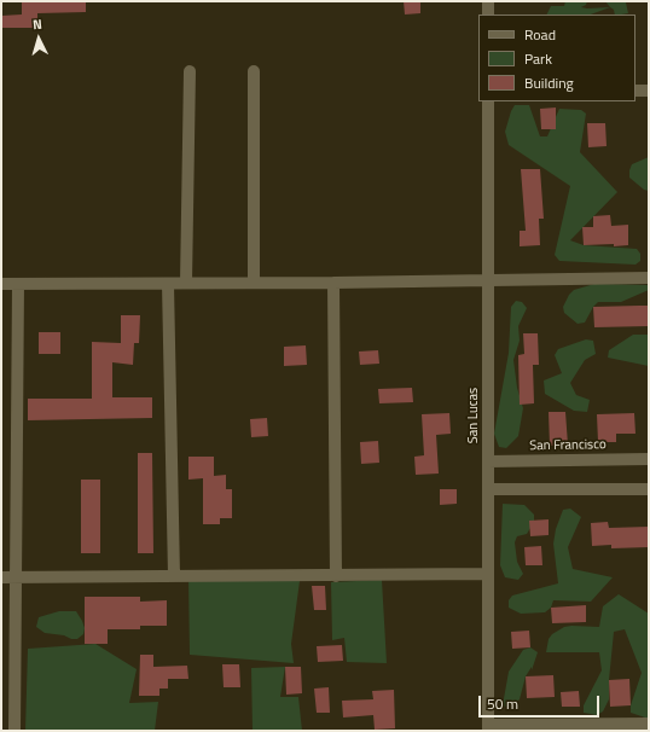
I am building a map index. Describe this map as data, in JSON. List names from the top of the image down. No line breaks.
{"streets":{"street":["San Lucas","San Francisco"]},"crossings":[["San Lucas","San Francisco"]],"legend":["Road","Park","Building"],"scale_bar":"50 m","north":"top"}
